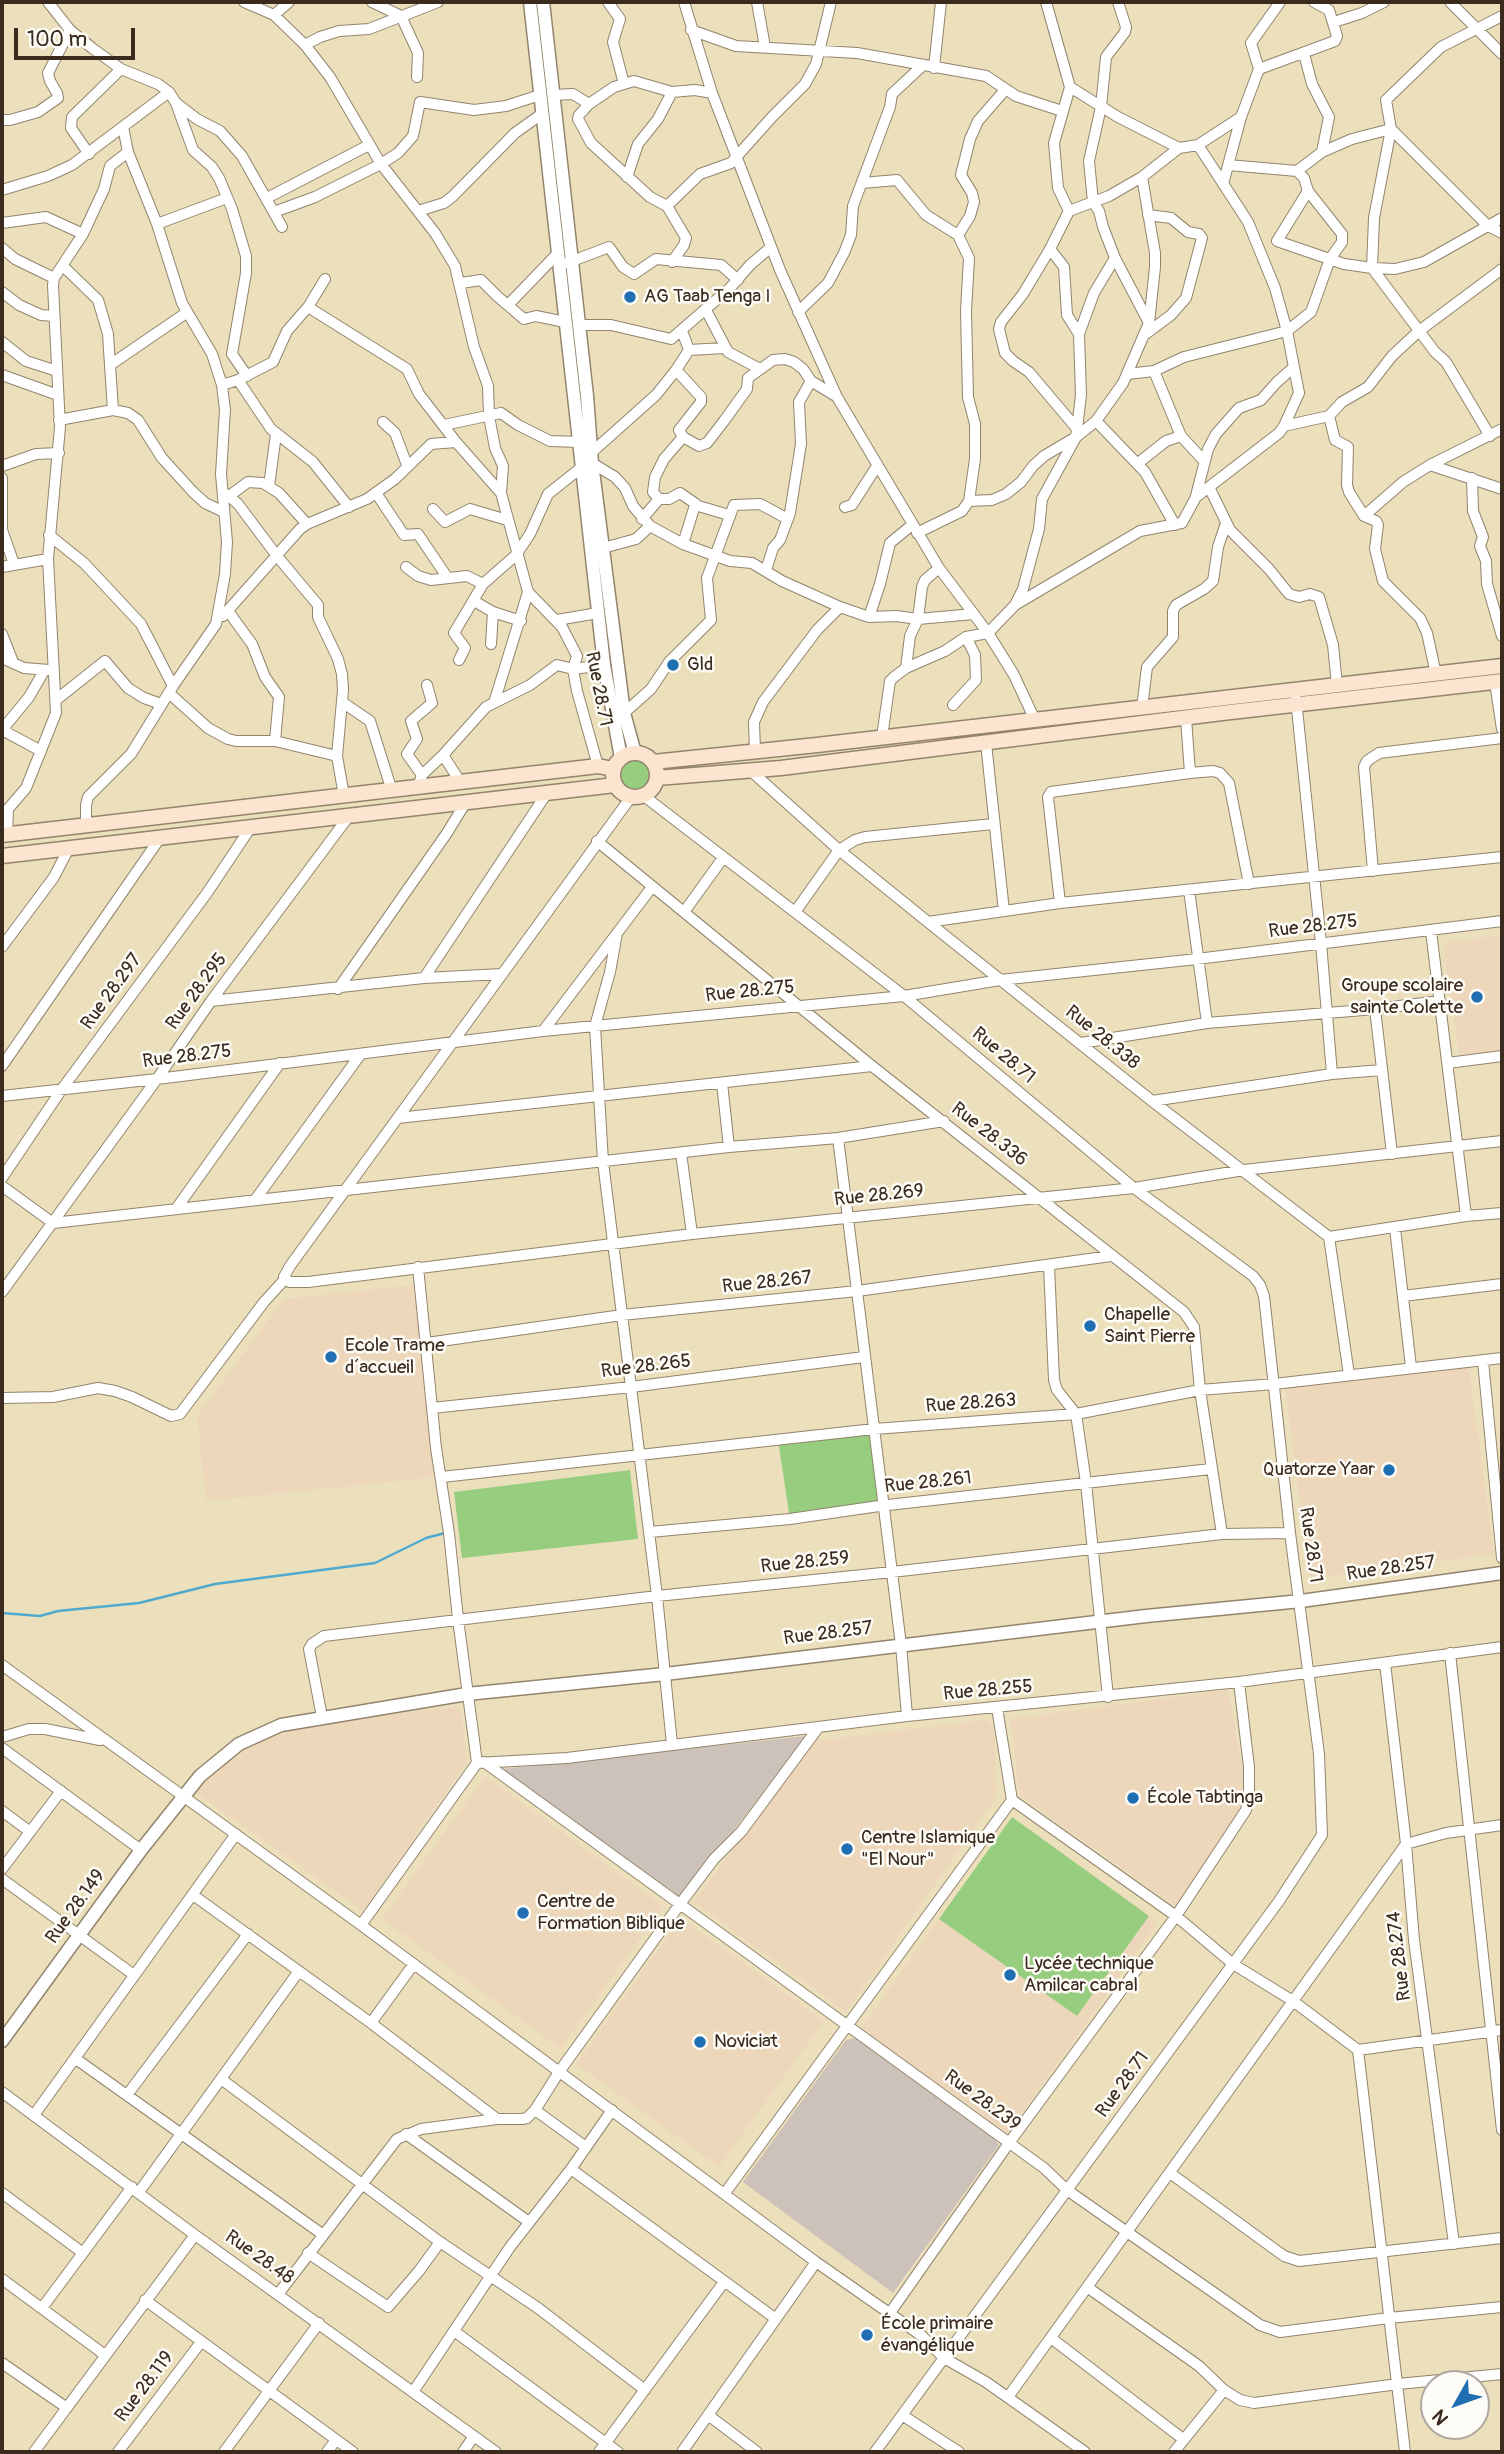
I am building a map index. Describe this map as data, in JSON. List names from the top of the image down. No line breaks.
{"streets":{"street":["Rue 28.71","Rue 28.275","Rue 28.297","Rue 28.295","Rue 28.338","Rue 28.336","Rue 28.269","Rue 28.267","Rue 28.265","Rue 28.263","Rue 28.261","Rue 28.259","Rue 28.257","Rue 28.255","Rue 28.149","Rue 28.274","Rue 28.239","Rue 28.48","Rue 28.119"]},"crossings":[["Rue 28.71","Rue 28.275"],["Rue 28.71","Rue 28.269"],["Rue 28.71","Rue 28.263"],["Rue 28.71","Rue 28.259"],["Rue 28.71","Rue 28.257"],["Rue 28.71","Rue 28.255"],["Rue 28.71","Rue 28.239"],["Rue 28.275","Rue 28.297"],["Rue 28.275","Rue 28.295"],["Rue 28.275","Rue 28.338"],["Rue 28.275","Rue 28.336"],["Rue 28.338","Rue 28.269"],["Rue 28.336","Rue 28.269"],["Rue 28.336","Rue 28.267"],["Rue 28.336","Rue 28.263"],["Rue 28.336","Rue 28.261"],["Rue 28.336","Rue 28.259"],["Rue 28.259","Rue 28.257"],["Rue 28.257","Rue 28.149"],["Rue 28.255","Rue 28.274"],["Rue 28.255","Rue 28.239"]],"places":["AG Taab Tenga I","Gld","Groupe scolaire sainte Colette","Chapelle Saint Pierre","Ecole Trame d´accueil","Quatorze Yaar","École Tabtinga","Centre Islamique \"El Nour\"","Centre de Formation Biblique","Lycée technique Amilcar cabral","Noviciat","École primaire évangélique"],"scale_bar":"100 m","north":"bottom left"}
